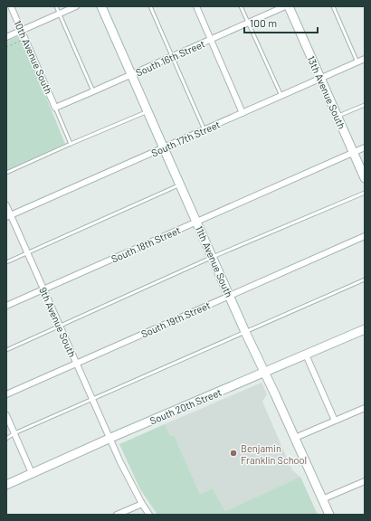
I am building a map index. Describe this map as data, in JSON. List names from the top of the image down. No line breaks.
{"streets":{"street":["10th Avenue South","South 16th Street","13th Avenue South","South 17th Street","South 18th Street","11th Avenue South","South 19th Street","9th Avenue South","South 20th Street"]},"crossings":[["10th Avenue South","South 16th Street"],["South 16th Street","11th Avenue South"],["13th Avenue South","South 17th Street"],["13th Avenue South","South 18th Street"],["South 17th Street","11th Avenue South"],["South 17th Street","9th Avenue South"],["South 18th Street","11th Avenue South"],["South 18th Street","9th Avenue South"],["11th Avenue South","South 19th Street"],["11th Avenue South","South 20th Street"],["South 19th Street","9th Avenue South"],["9th Avenue South","South 20th Street"]],"places":["Benjamin Franklin School"],"scale_bar":"100 m"}
